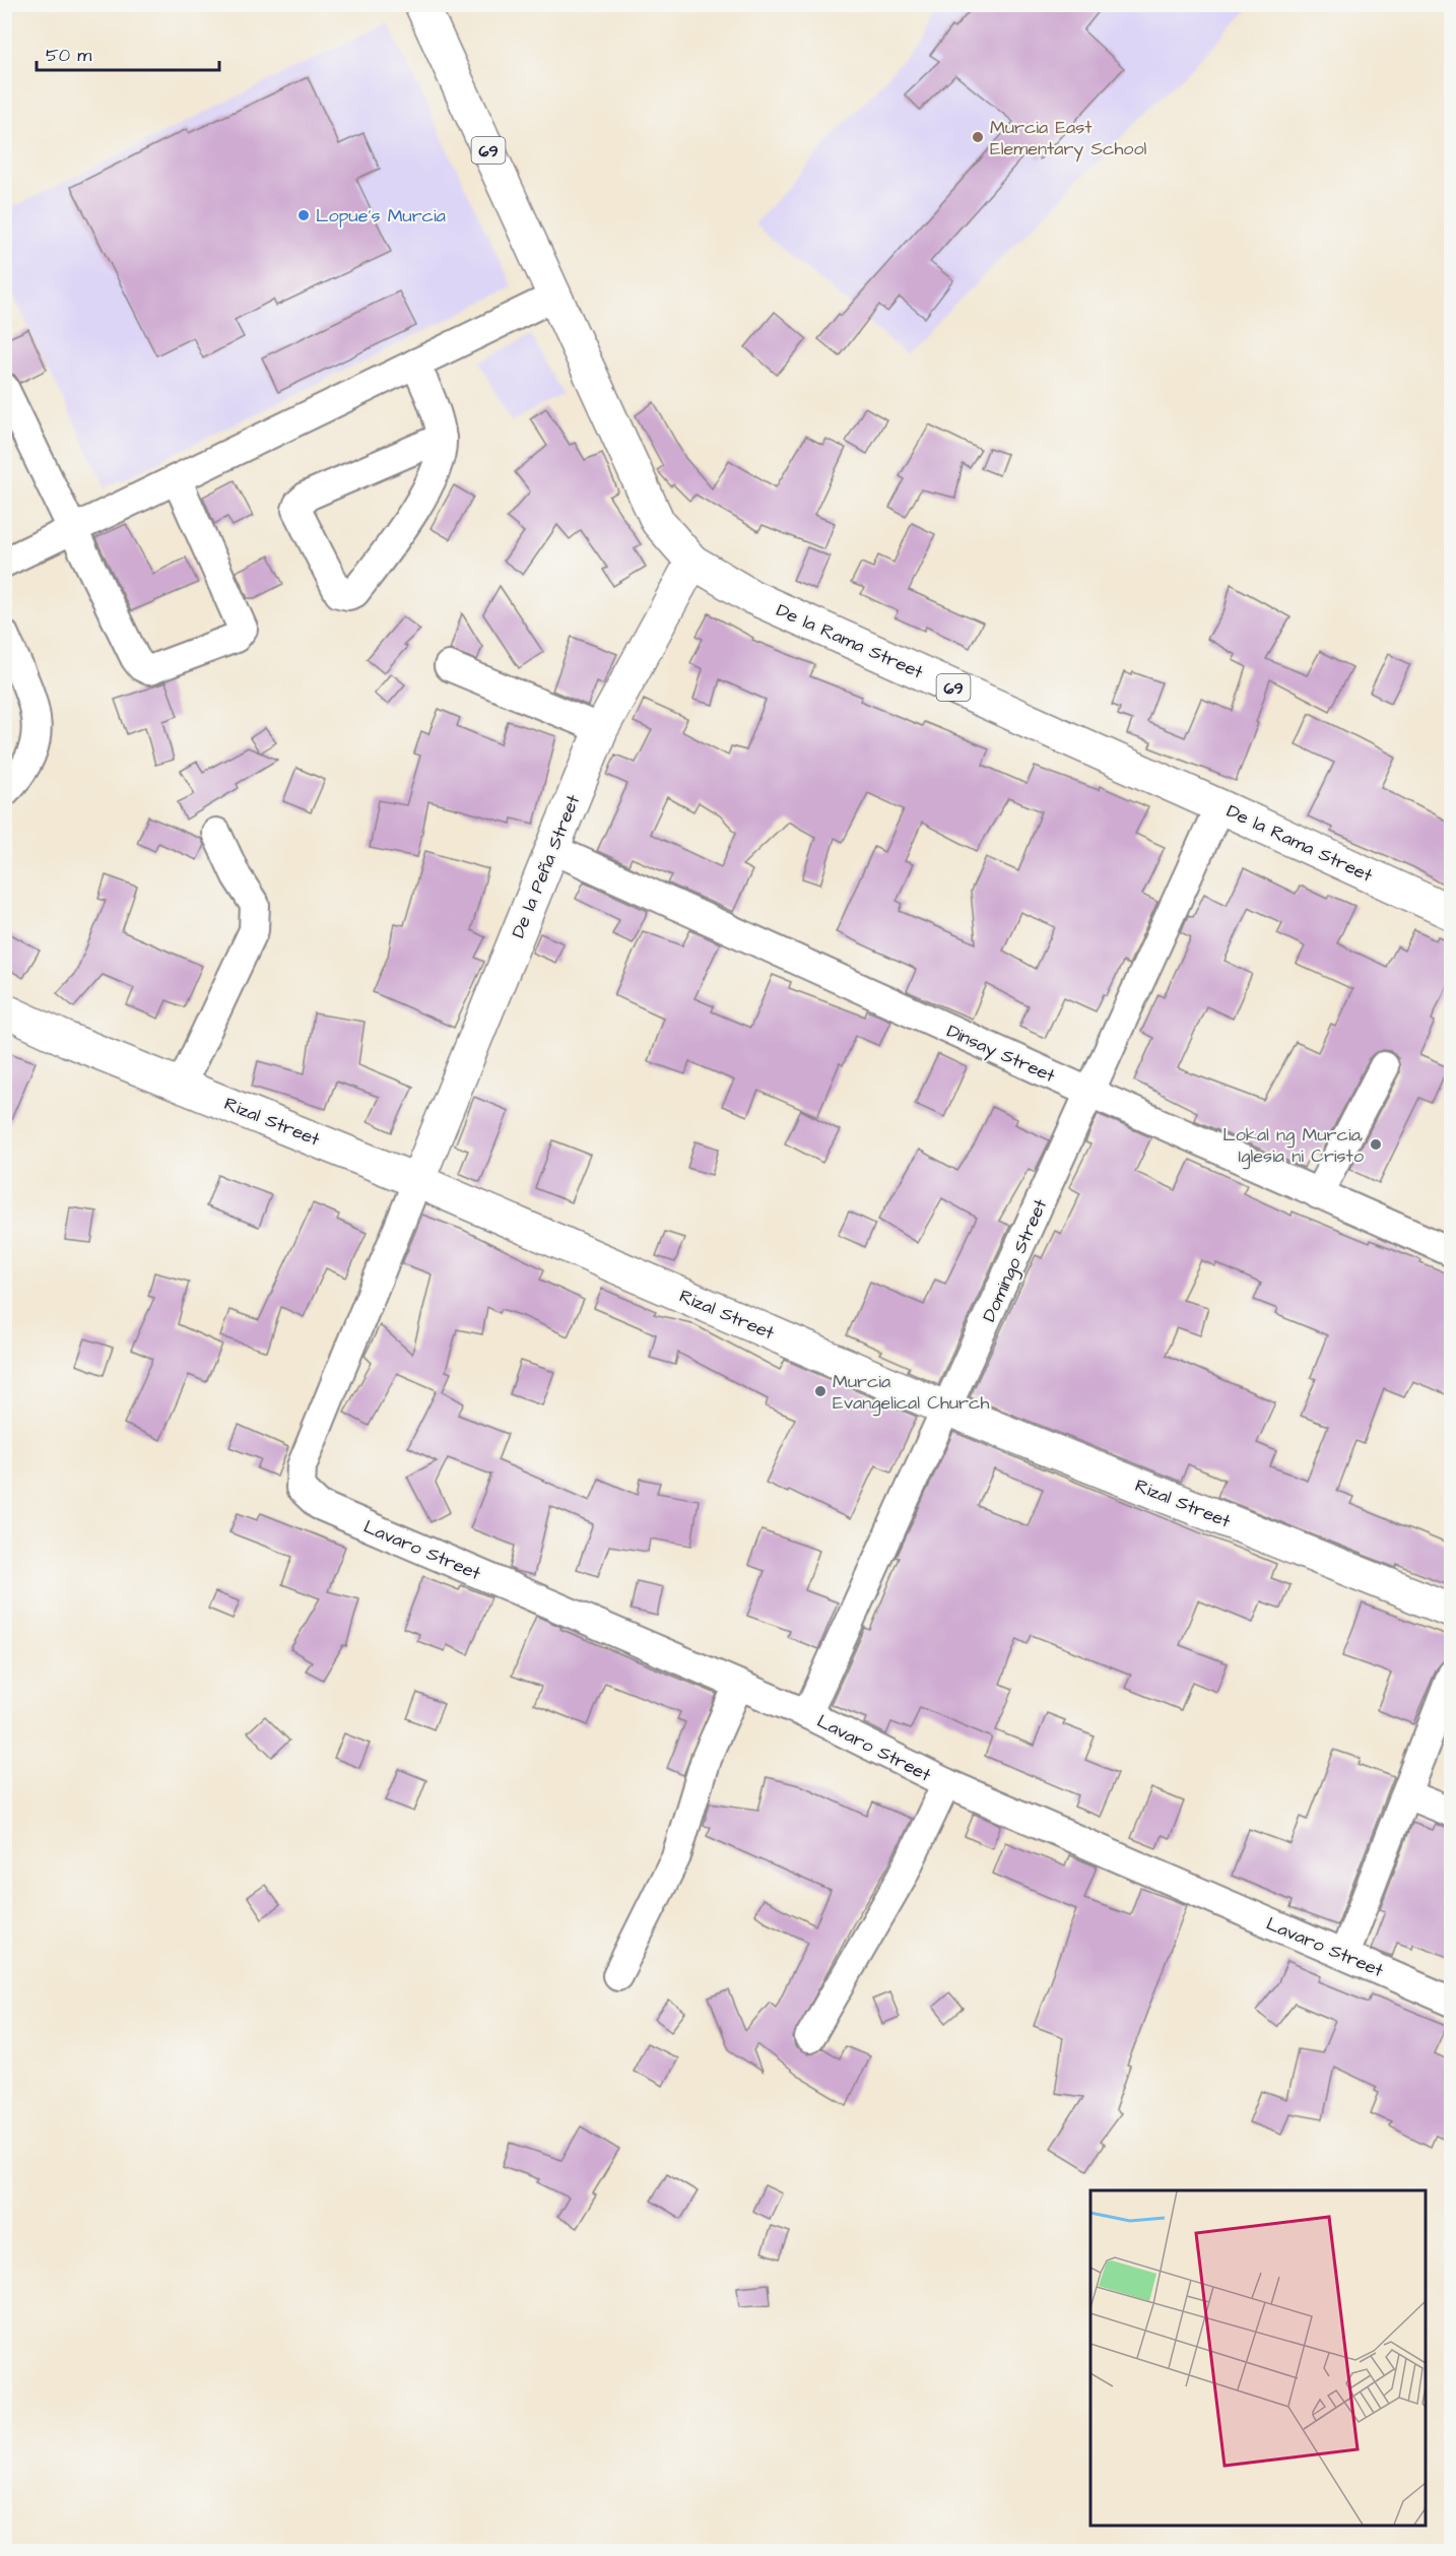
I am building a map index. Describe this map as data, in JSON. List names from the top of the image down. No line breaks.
{"streets":{"main road":["69","De la Rama Street","De la Peña Street","Rizal Street"],"street":["Dinsay Street","Domingo Street","Lavaro Street"]},"crossings":[["69","De la Rama Street"],["De la Rama Street","De la Peña Street"],["De la Rama Street","Domingo Street"],["De la Peña Street","Dinsay Street"],["De la Peña Street","Rizal Street"],["De la Peña Street","Lavaro Street"],["Dinsay Street","Domingo Street"],["Rizal Street","Domingo Street"],["Rizal Street","Lavaro Street"],["Domingo Street","Lavaro Street"]],"places":["Murcia East Elementary School","Lopue's Murcia","Lokal ng Murcia, Iglesia ni Cristo","Murcia Evangelical Church"],"scale_bar":"50 m"}
